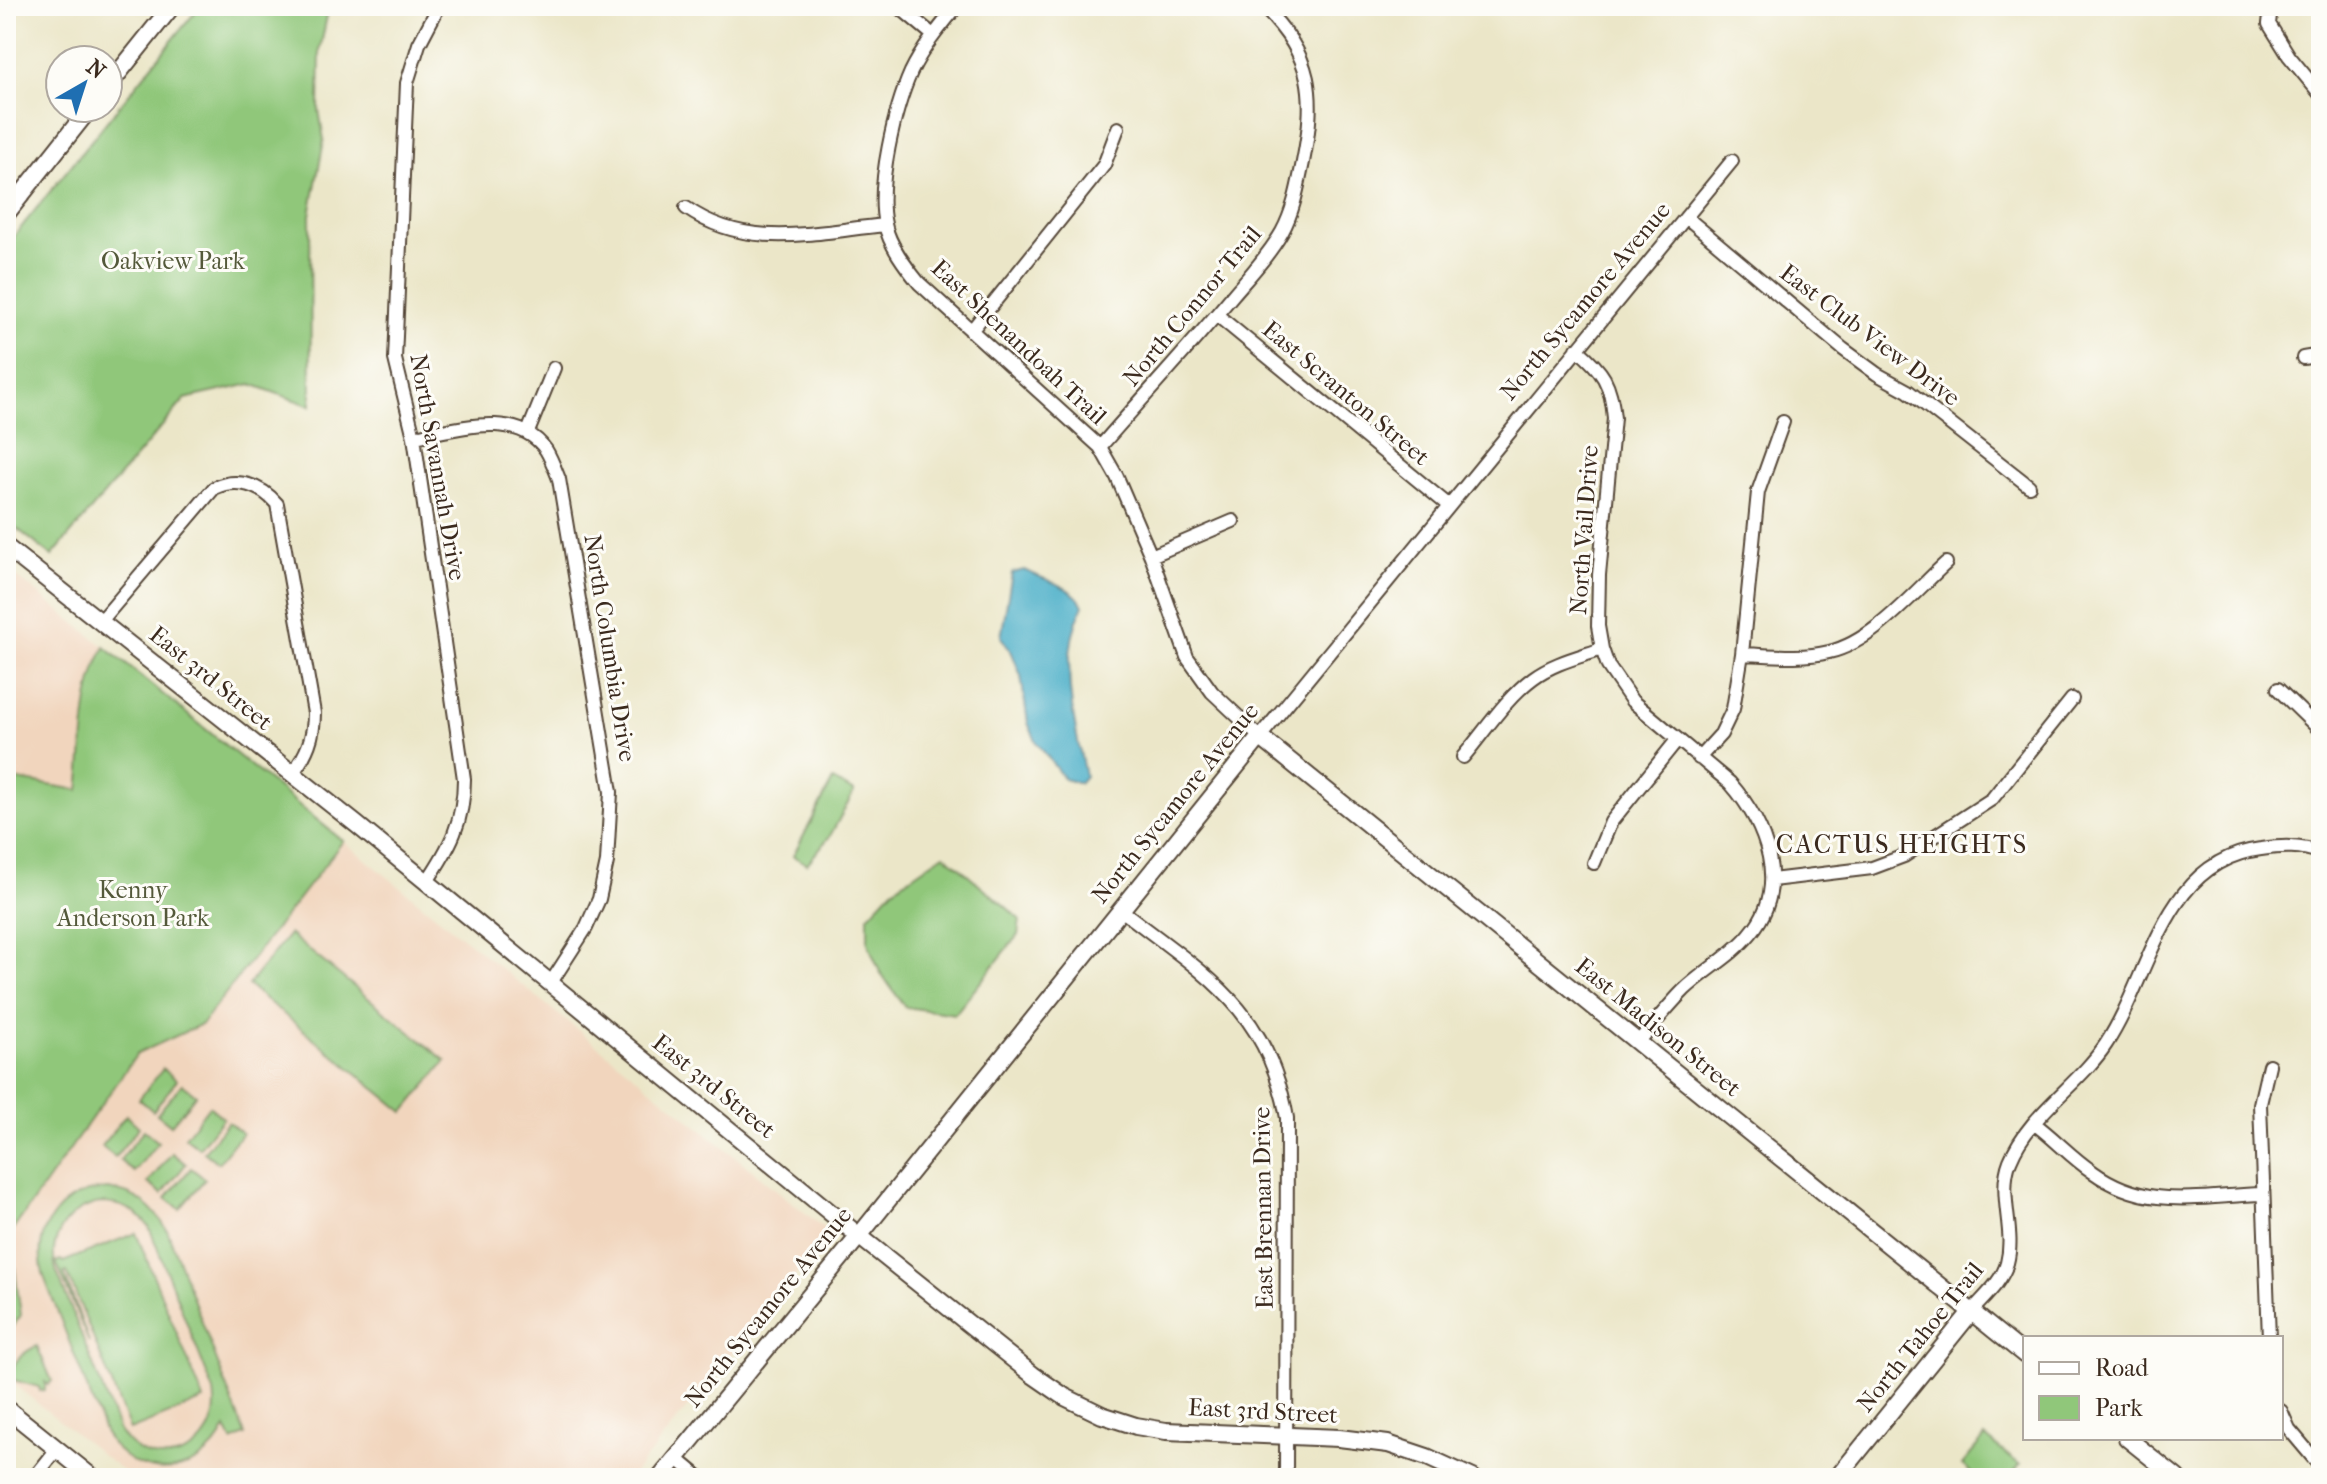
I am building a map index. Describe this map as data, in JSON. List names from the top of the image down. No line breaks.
{"streets":{"street":["North Sycamore Avenue","North Connor Trail","East Club View Drive","East Shenandoah Trail","East Scranton Street","North Savannah Drive","North Vail Drive","North Columbia Drive","East 3rd Street","East Madison Street","East Brennan Drive","North Tahoe Trail"]},"crossings":[["North Sycamore Avenue","East Club View Drive"],["North Sycamore Avenue","East Shenandoah Trail"],["North Sycamore Avenue","East Scranton Street"],["North Sycamore Avenue","North Vail Drive"],["North Sycamore Avenue","East 3rd Street"],["North Sycamore Avenue","East Madison Street"],["North Sycamore Avenue","East Brennan Drive"],["North Connor Trail","East Shenandoah Trail"],["North Connor Trail","East Scranton Street"],["East Shenandoah Trail","East Madison Street"],["North Savannah Drive","East 3rd Street"],["North Vail Drive","East Madison Street"],["North Columbia Drive","East 3rd Street"],["East 3rd Street","East Brennan Drive"],["East Madison Street","North Tahoe Trail"]],"districts":["CACTUS HEIGHTS"],"parks":["Oakview Park","Kenny Anderson Park"],"legend":["Road","Park"],"north":"top right"}
